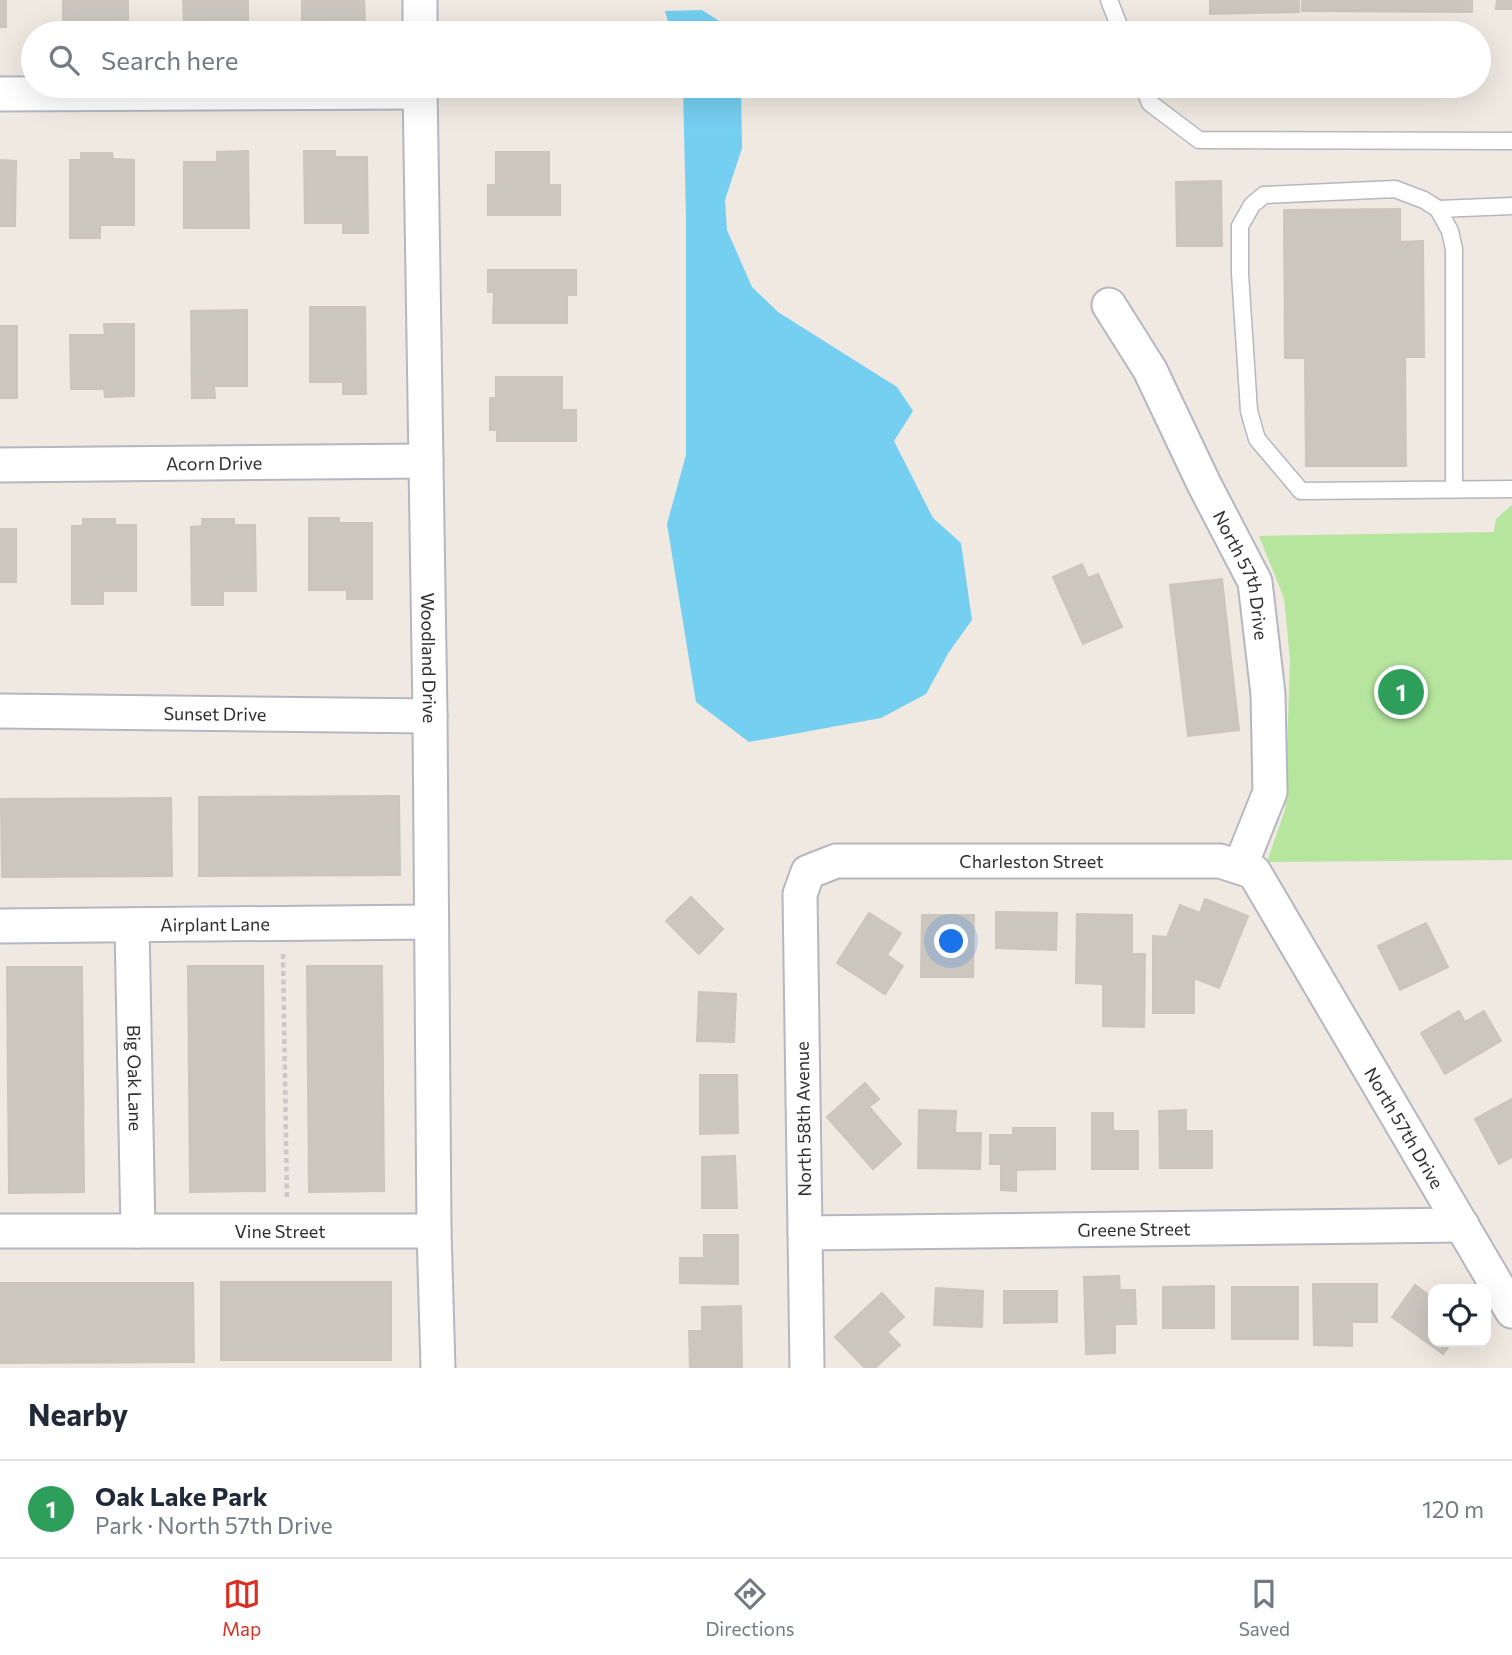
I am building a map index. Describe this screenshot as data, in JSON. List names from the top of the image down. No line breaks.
{"streets":{"street":["Acorn Drive","North 57th Drive","Woodland Drive","Sunset Drive","Charleston Street","Airplant Lane","Big Oak Lane","North 58th Avenue","Greene Street","Vine Street"]},"crossings":[["Acorn Drive","Woodland Drive"],["North 57th Drive","Charleston Street"],["North 57th Drive","Greene Street"],["Woodland Drive","Sunset Drive"],["Woodland Drive","Airplant Lane"],["Woodland Drive","Vine Street"],["Charleston Street","North 58th Avenue"],["Airplant Lane","Big Oak Lane"],["Big Oak Lane","Vine Street"],["North 58th Avenue","Greene Street"]],"page":{"search":"Search here","pins":"1","heading":"Nearby","list":[{"mark":"1","name":"Oak Lake Park","note":"Park · North 57th Drive","value":"120 m"}],"nav":["Map","Directions","Saved"]}}
